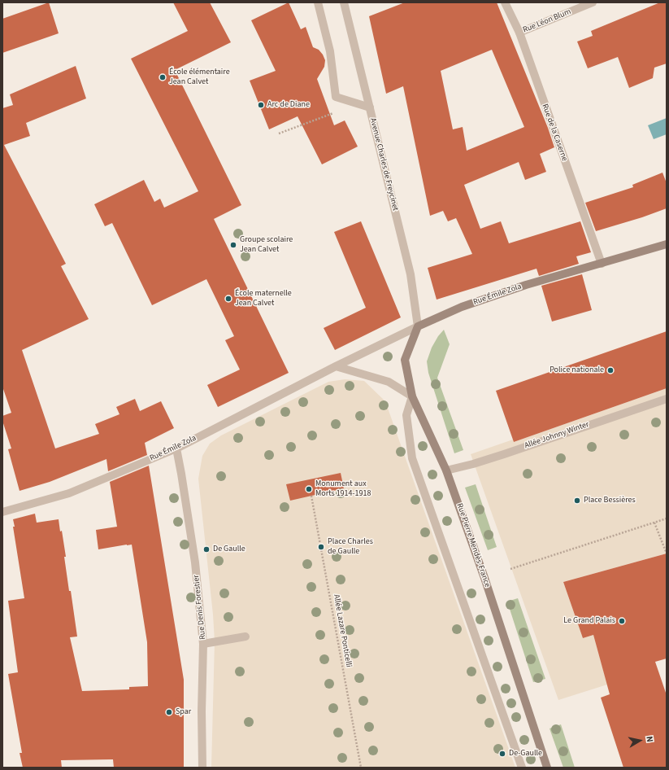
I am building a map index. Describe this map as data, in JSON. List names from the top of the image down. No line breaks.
{"streets":{"main road":["Rue Émile Zola","Rue Pierre Mendès-France"],"street":["Rue Léon Blum","Rue de la Caserne","Avenue Charles de Freycinet","Allée Johnny Winter","Rue Denis Forestier"],"path":["Allée Lazare Ponticelli"]},"crossings":[["Rue Léon Blum","Rue de la Caserne"],["Rue de la Caserne","Rue Émile Zola"],["Avenue Charles de Freycinet","Rue Émile Zola"],["Avenue Charles de Freycinet","Rue Pierre Mendès-France"],["Rue Émile Zola","Rue Pierre Mendès-France"],["Rue Émile Zola","Rue Denis Forestier"],["Allée Johnny Winter","Rue Pierre Mendès-France"]],"places":["École élémentaire Jean Calvet","Arc de Diane","Groupe scolaire Jean Calvet","École maternelle Jean Calvet","Police nationale","Monument aux Morts 1914-1918","Place Bessières","Place Charles de Gaulle","De Gaulle","Le Grand Palais","Spar","De-Gaulle"],"north":"right"}
